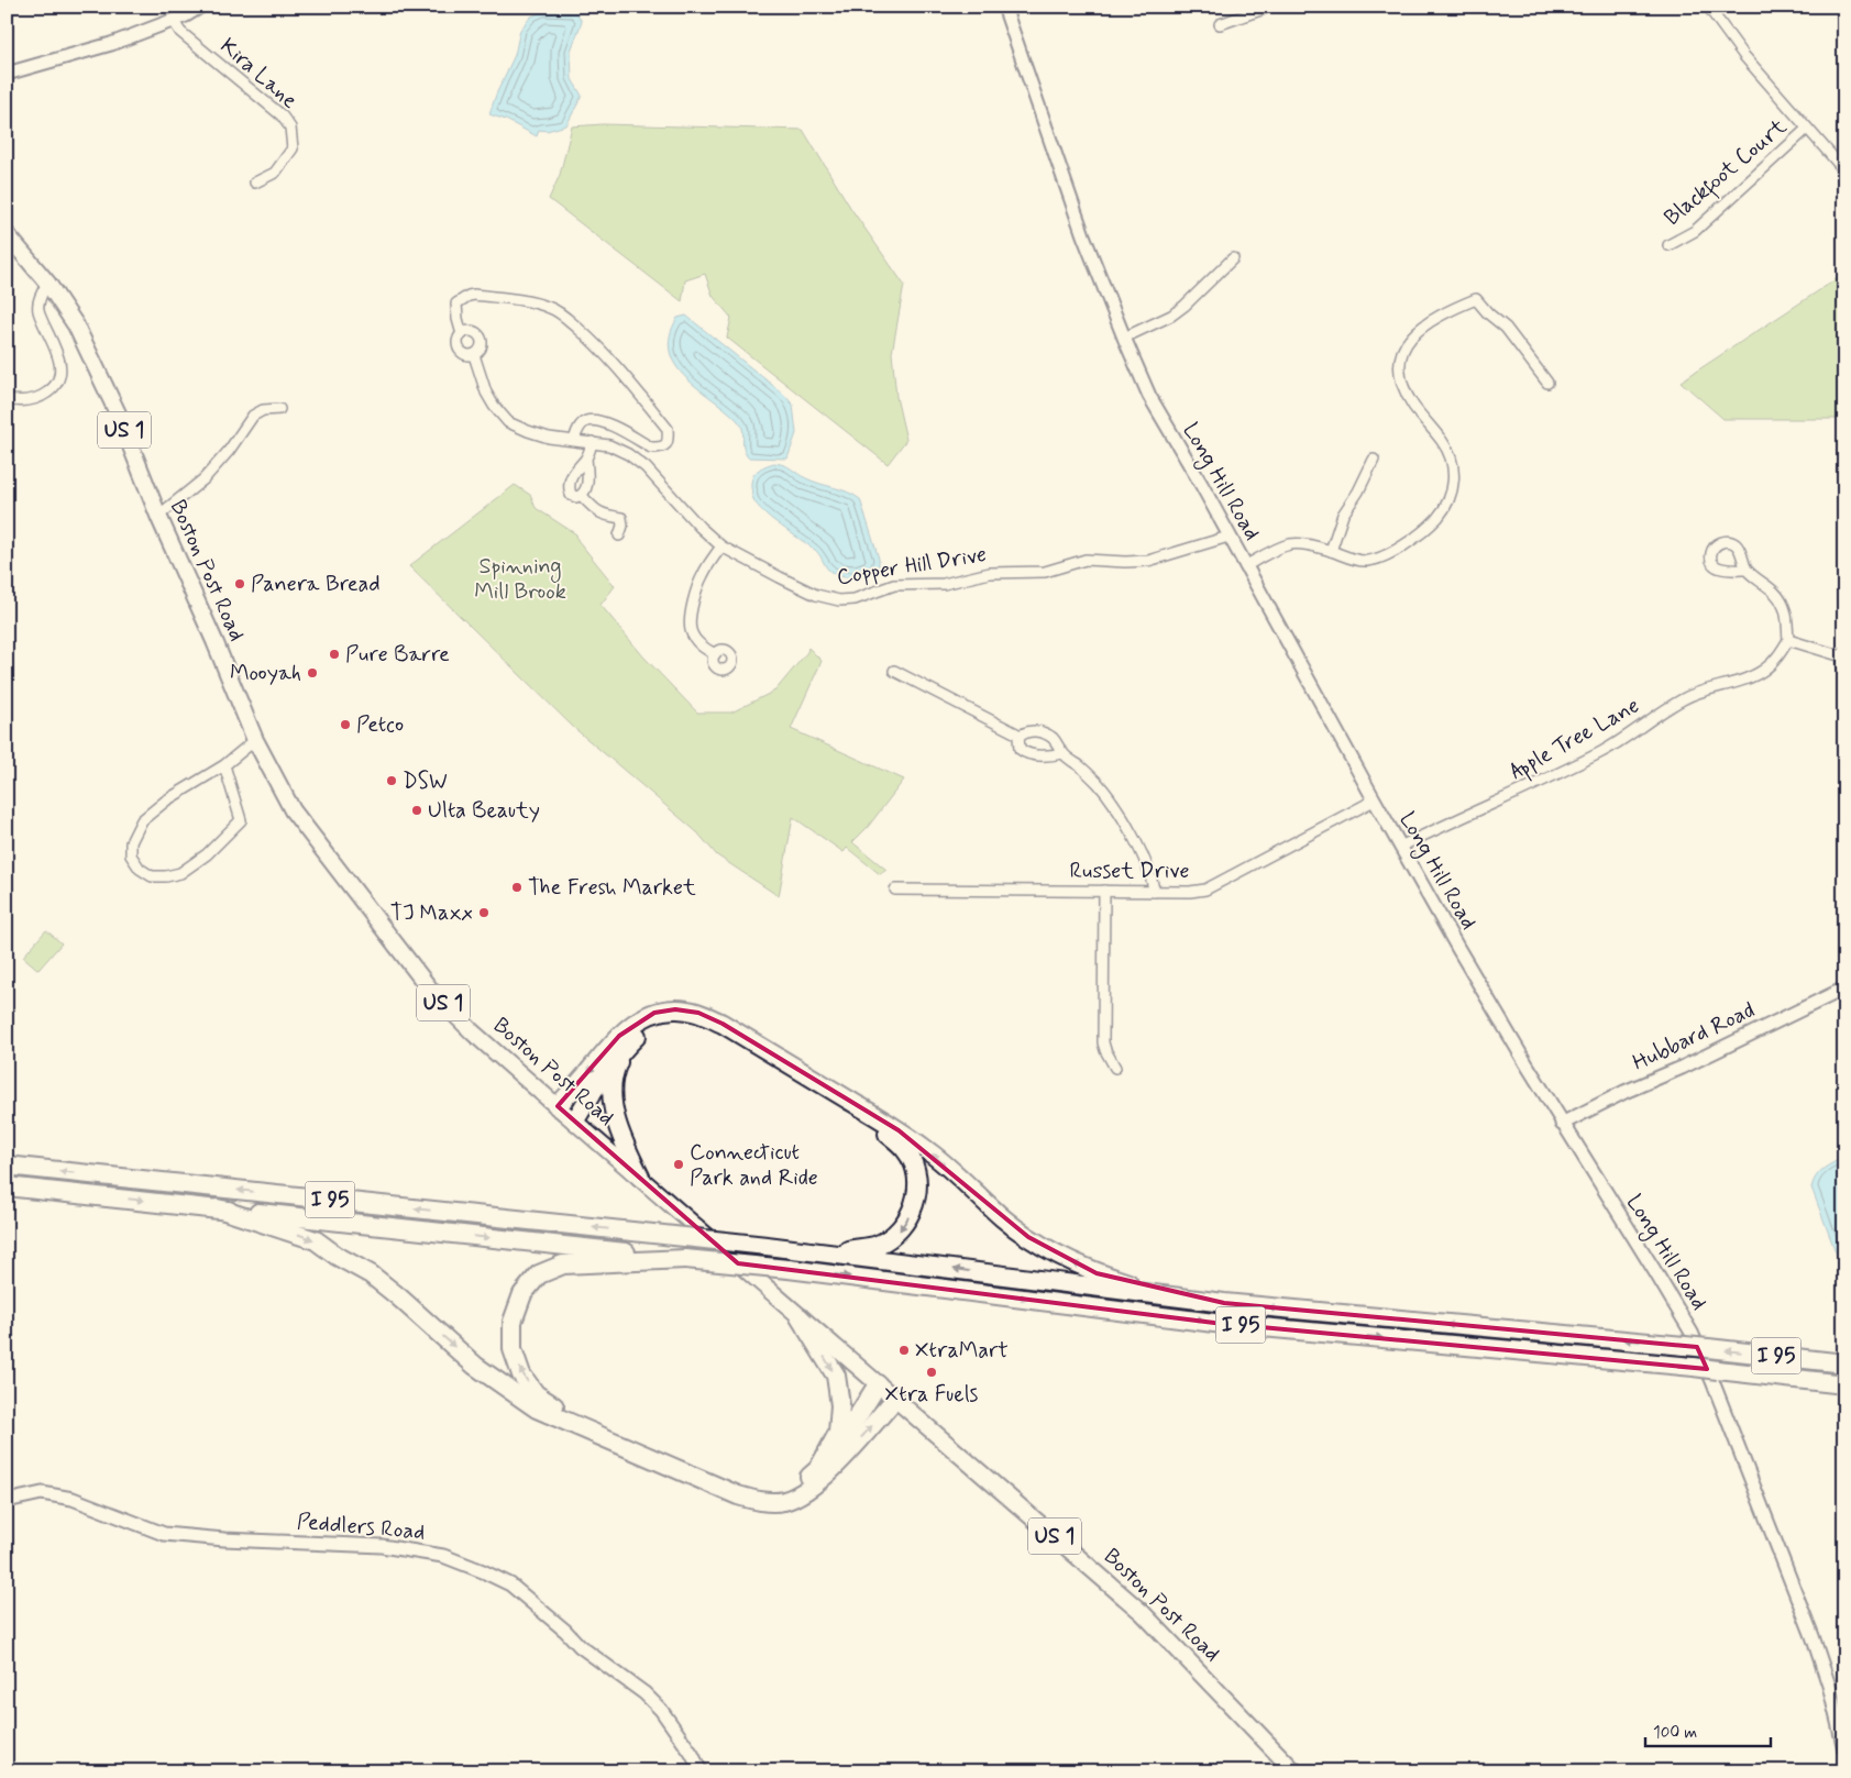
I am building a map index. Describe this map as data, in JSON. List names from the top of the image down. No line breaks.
{"streets":{"highway":["I 95"],"main road":["US 1","Boston Post Road"],"street":["Kira Lane","Blackfoot Court","Long Hill Road","Copper Hill Drive","Apple Tree Lane","Russet Drive","Hubbard Road","Peddlers Road"]},"crossings":[["Long Hill Road","Copper Hill Drive"],["Long Hill Road","Apple Tree Lane"],["Long Hill Road","Russet Drive"],["Long Hill Road","Hubbard Road"]],"parks":["Spinning Mill Brook"],"places":["Panera Bread","Pure Barre","Mooyah","Petco","DSW","Ulta Beauty","The Fresh Market","TJ Maxx","Connecticut Park and Ride","XtraMart","Xtra Fuels"],"scale_bar":"100 m"}
